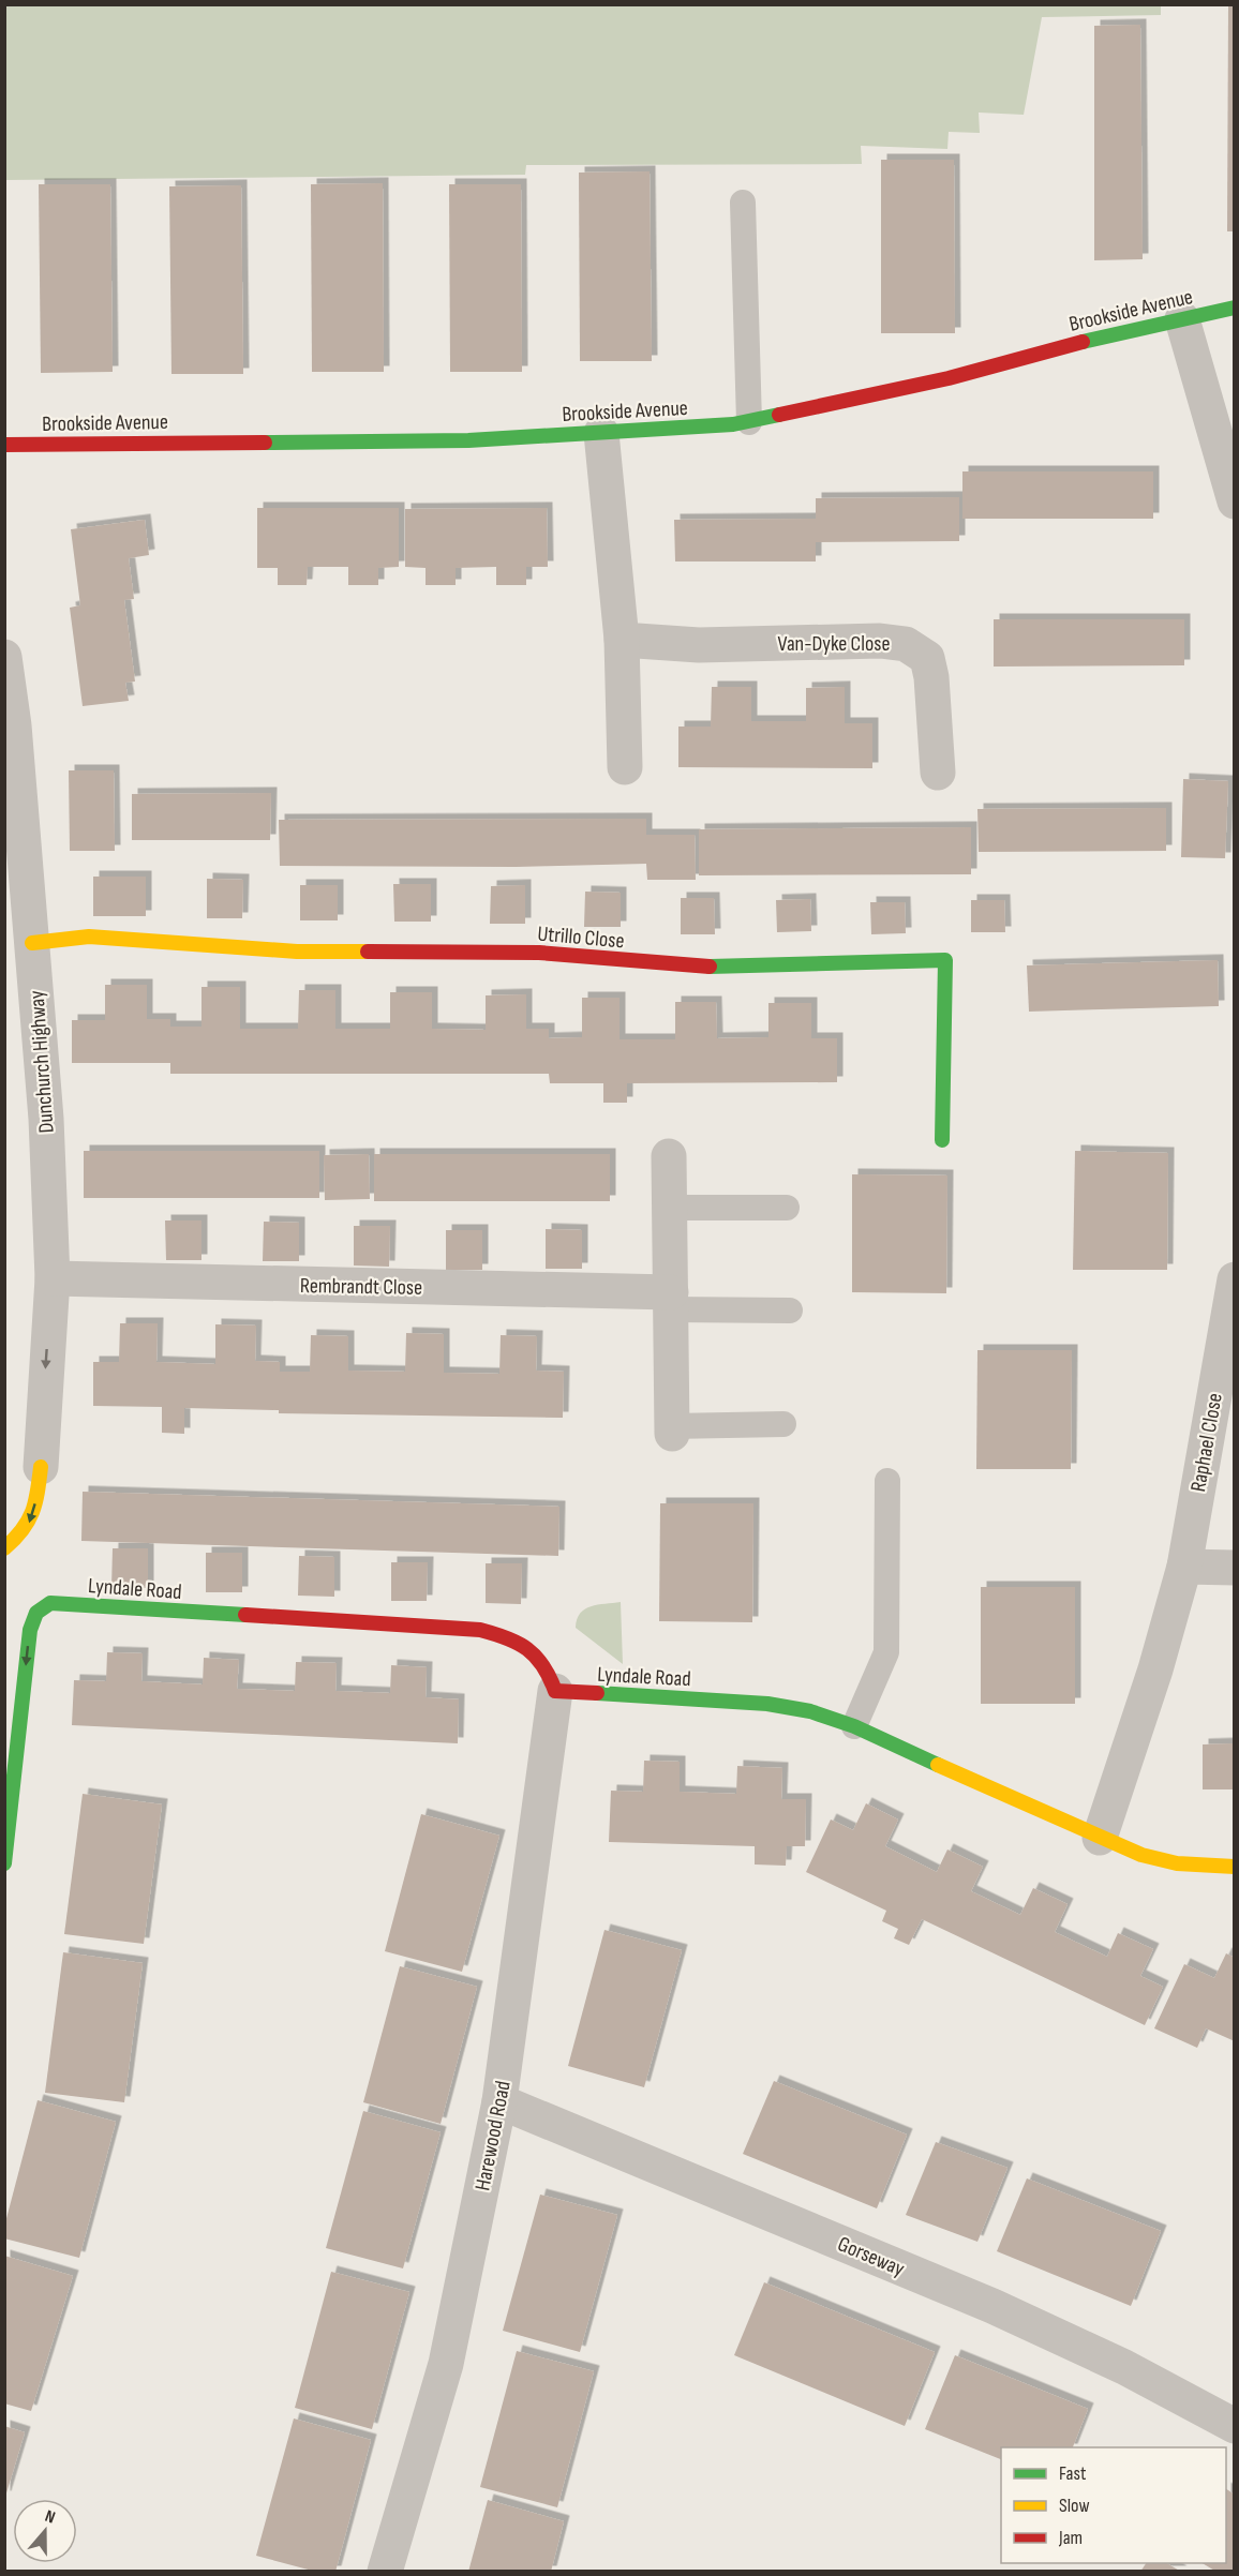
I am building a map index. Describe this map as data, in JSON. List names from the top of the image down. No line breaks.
{"streets":{"main road":["Brookside Avenue","Utrillo Close","Lyndale Road"],"street":["Van-Dyke Close","Dunchurch Highway","Rembrandt Close","Raphael Close","Harewood Road","Gorseway"]},"crossings":[["Utrillo Close","Dunchurch Highway"],["Dunchurch Highway","Rembrandt Close"],["Raphael Close","Lyndale Road"],["Lyndale Road","Harewood Road"],["Harewood Road","Gorseway"]],"legend":["Fast","Slow","Jam"],"north":"top"}
